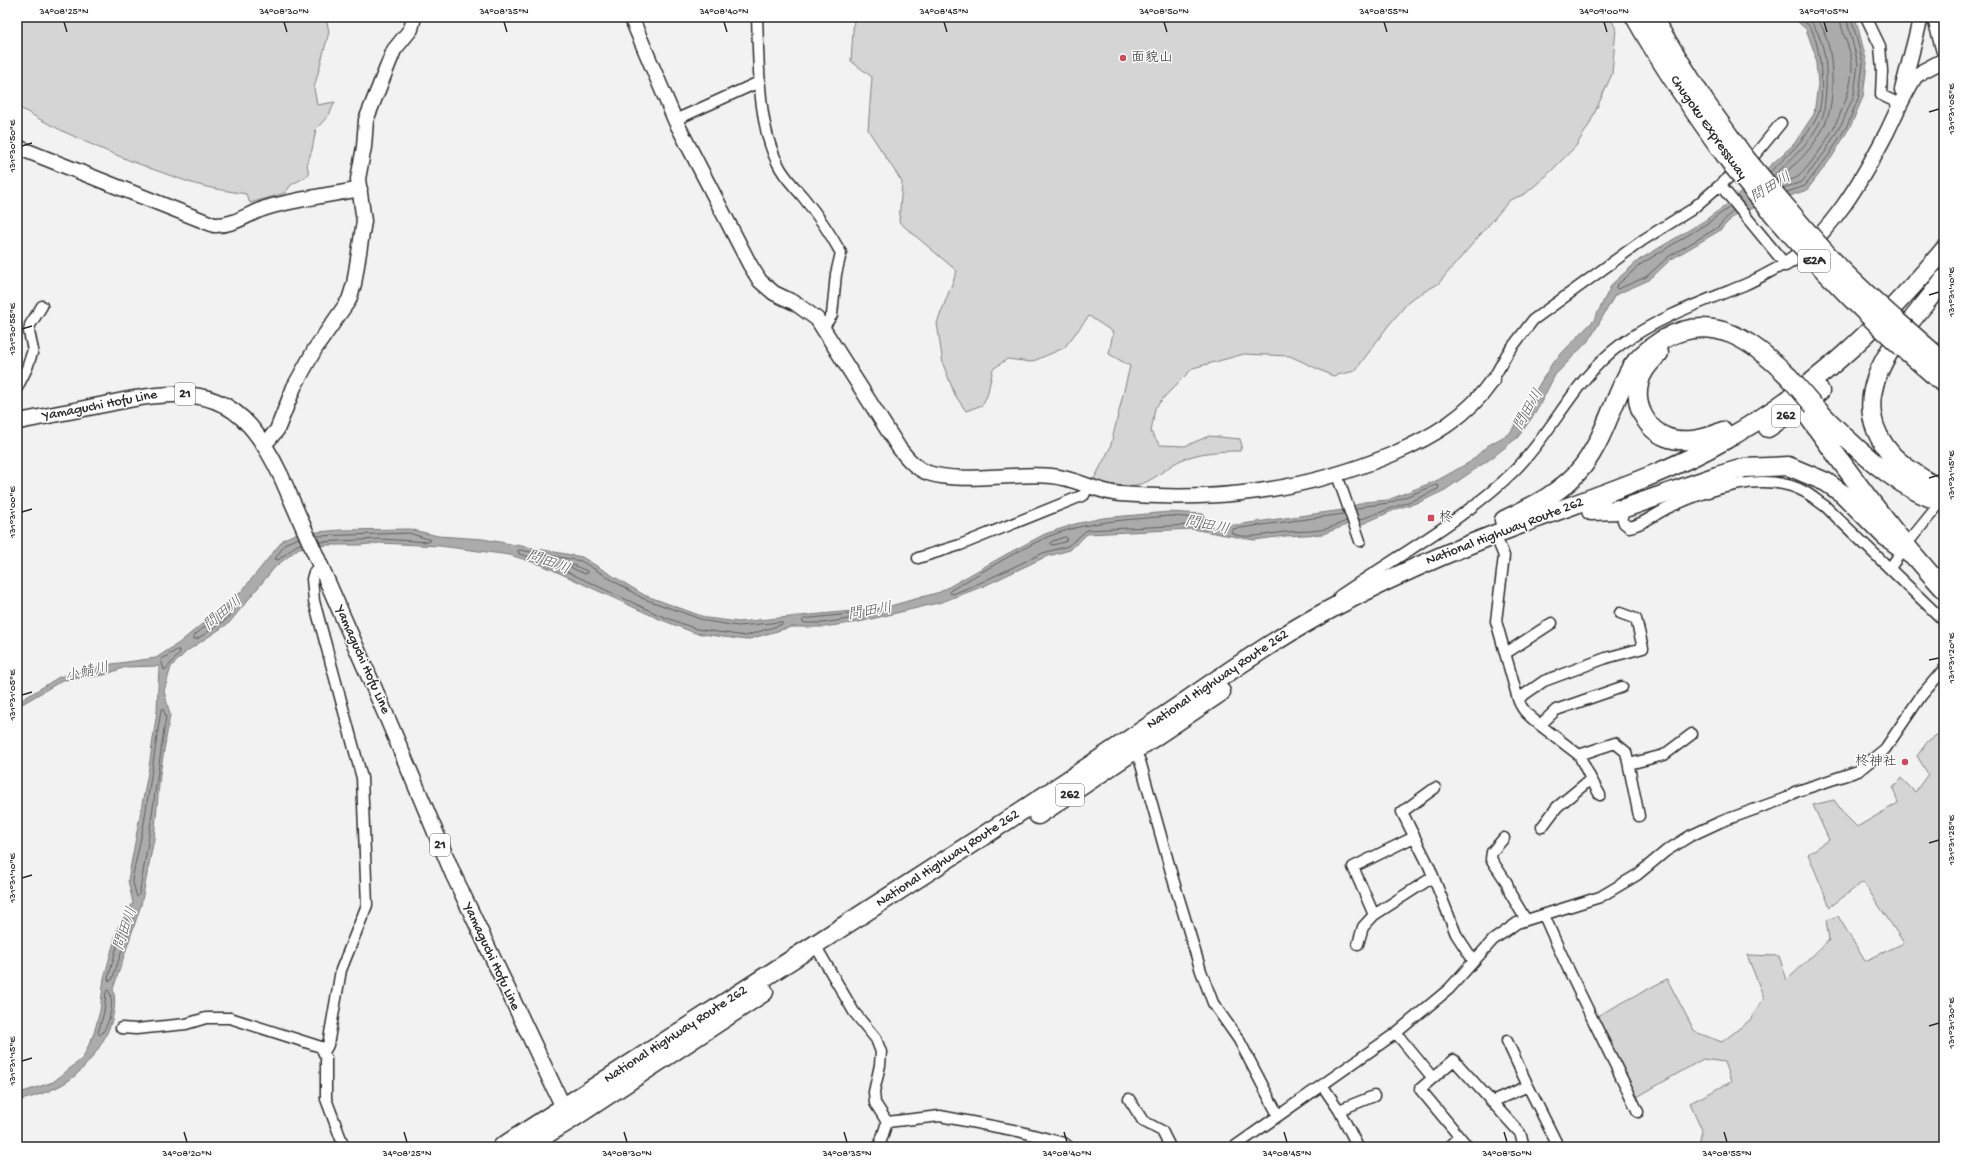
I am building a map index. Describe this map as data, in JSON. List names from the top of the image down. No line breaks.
{"streets":{"highway":["Chugoku Expressway","E2A","262","National Highway Route 262"],"main road":["21","Yamaguchi Hofu Line"]},"crossings":[["Yamaguchi Hofu Line","National Highway Route 262"],["262","National Highway Route 262"]],"water":["問田川","小鯖川"],"places":{"other":["面貌山","柊神社"],"transit":["柊"]},"coordinates":["34°08'25\"N","34°08'30\"N","34°08'35\"N","34°08'40\"N","34°08'45\"N","34°08'50\"N","34°08'55\"N","34°09'00\"N","34°09'05\"N","131°31'05\"E","131°30'50\"E","131°31'10\"E","131°30'55\"E","131°31'15\"E","131°31'00\"E","131°31'20\"E","131°31'25\"E","131°31'30\"E","34°08'20\"N"]}
